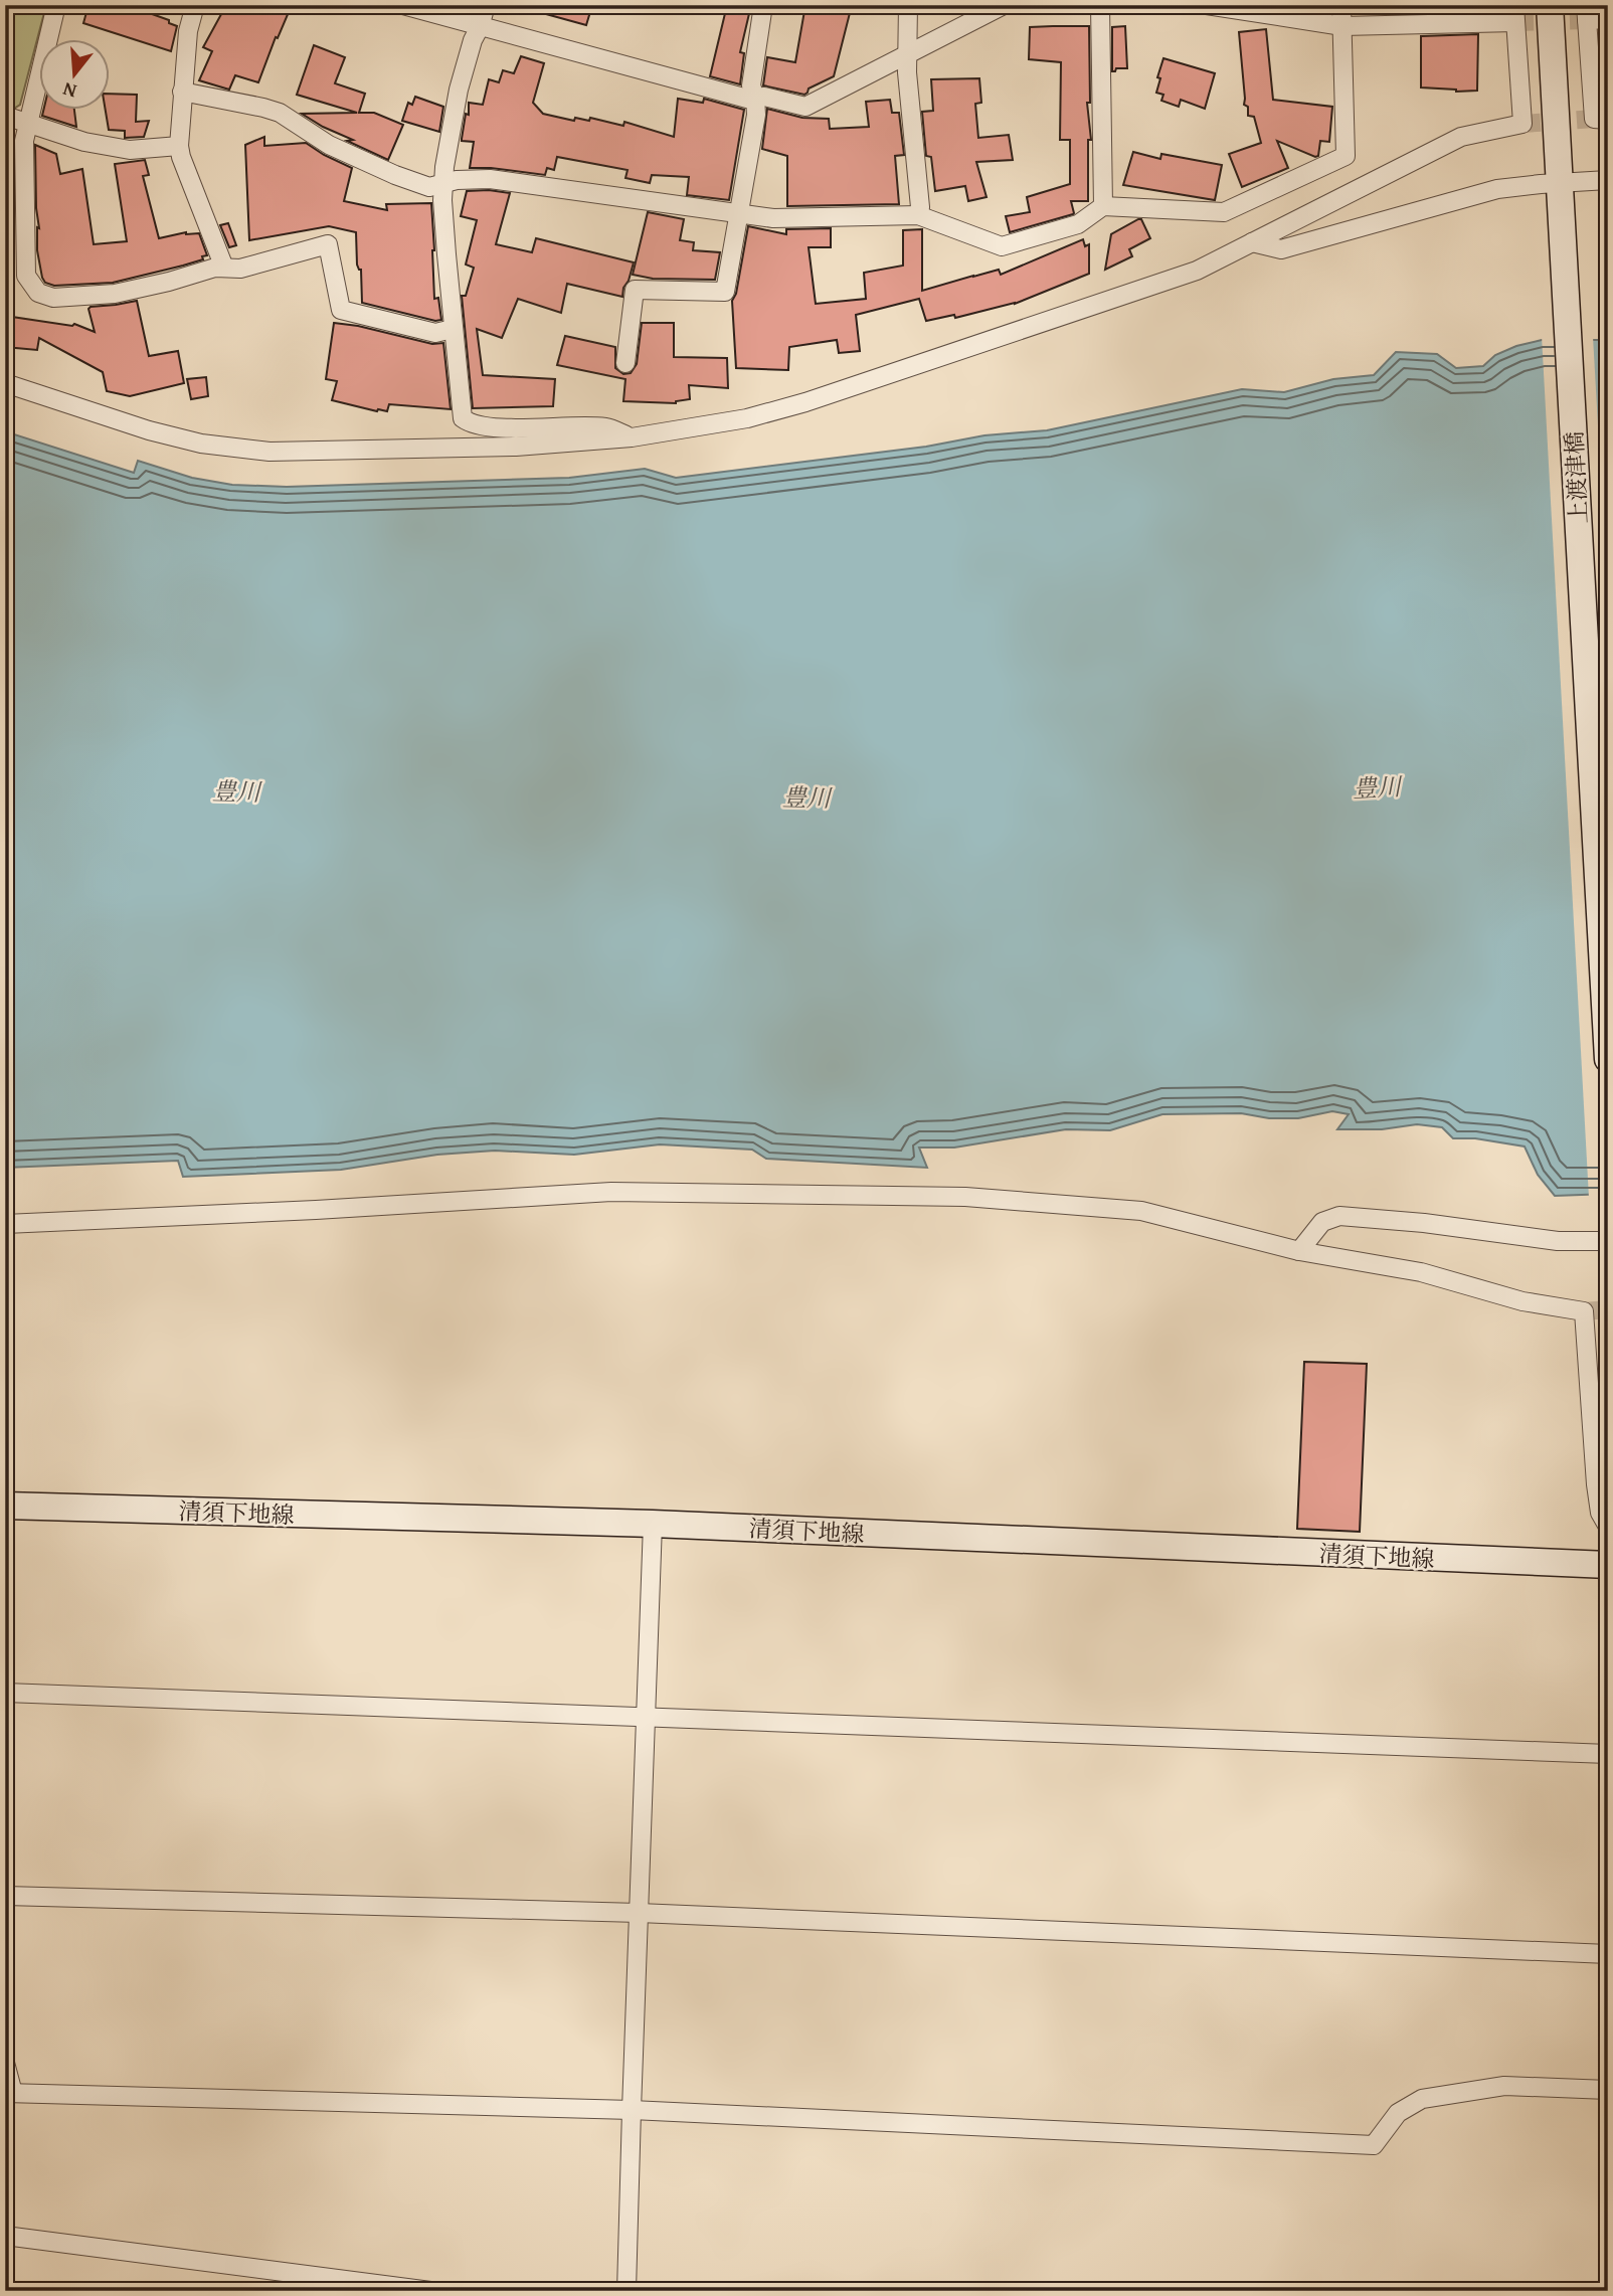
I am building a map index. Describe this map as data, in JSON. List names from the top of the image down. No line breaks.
{"streets":{"main road":["上渡津橋","清須下地線"]},"water":["豊川"],"north":"bottom"}
